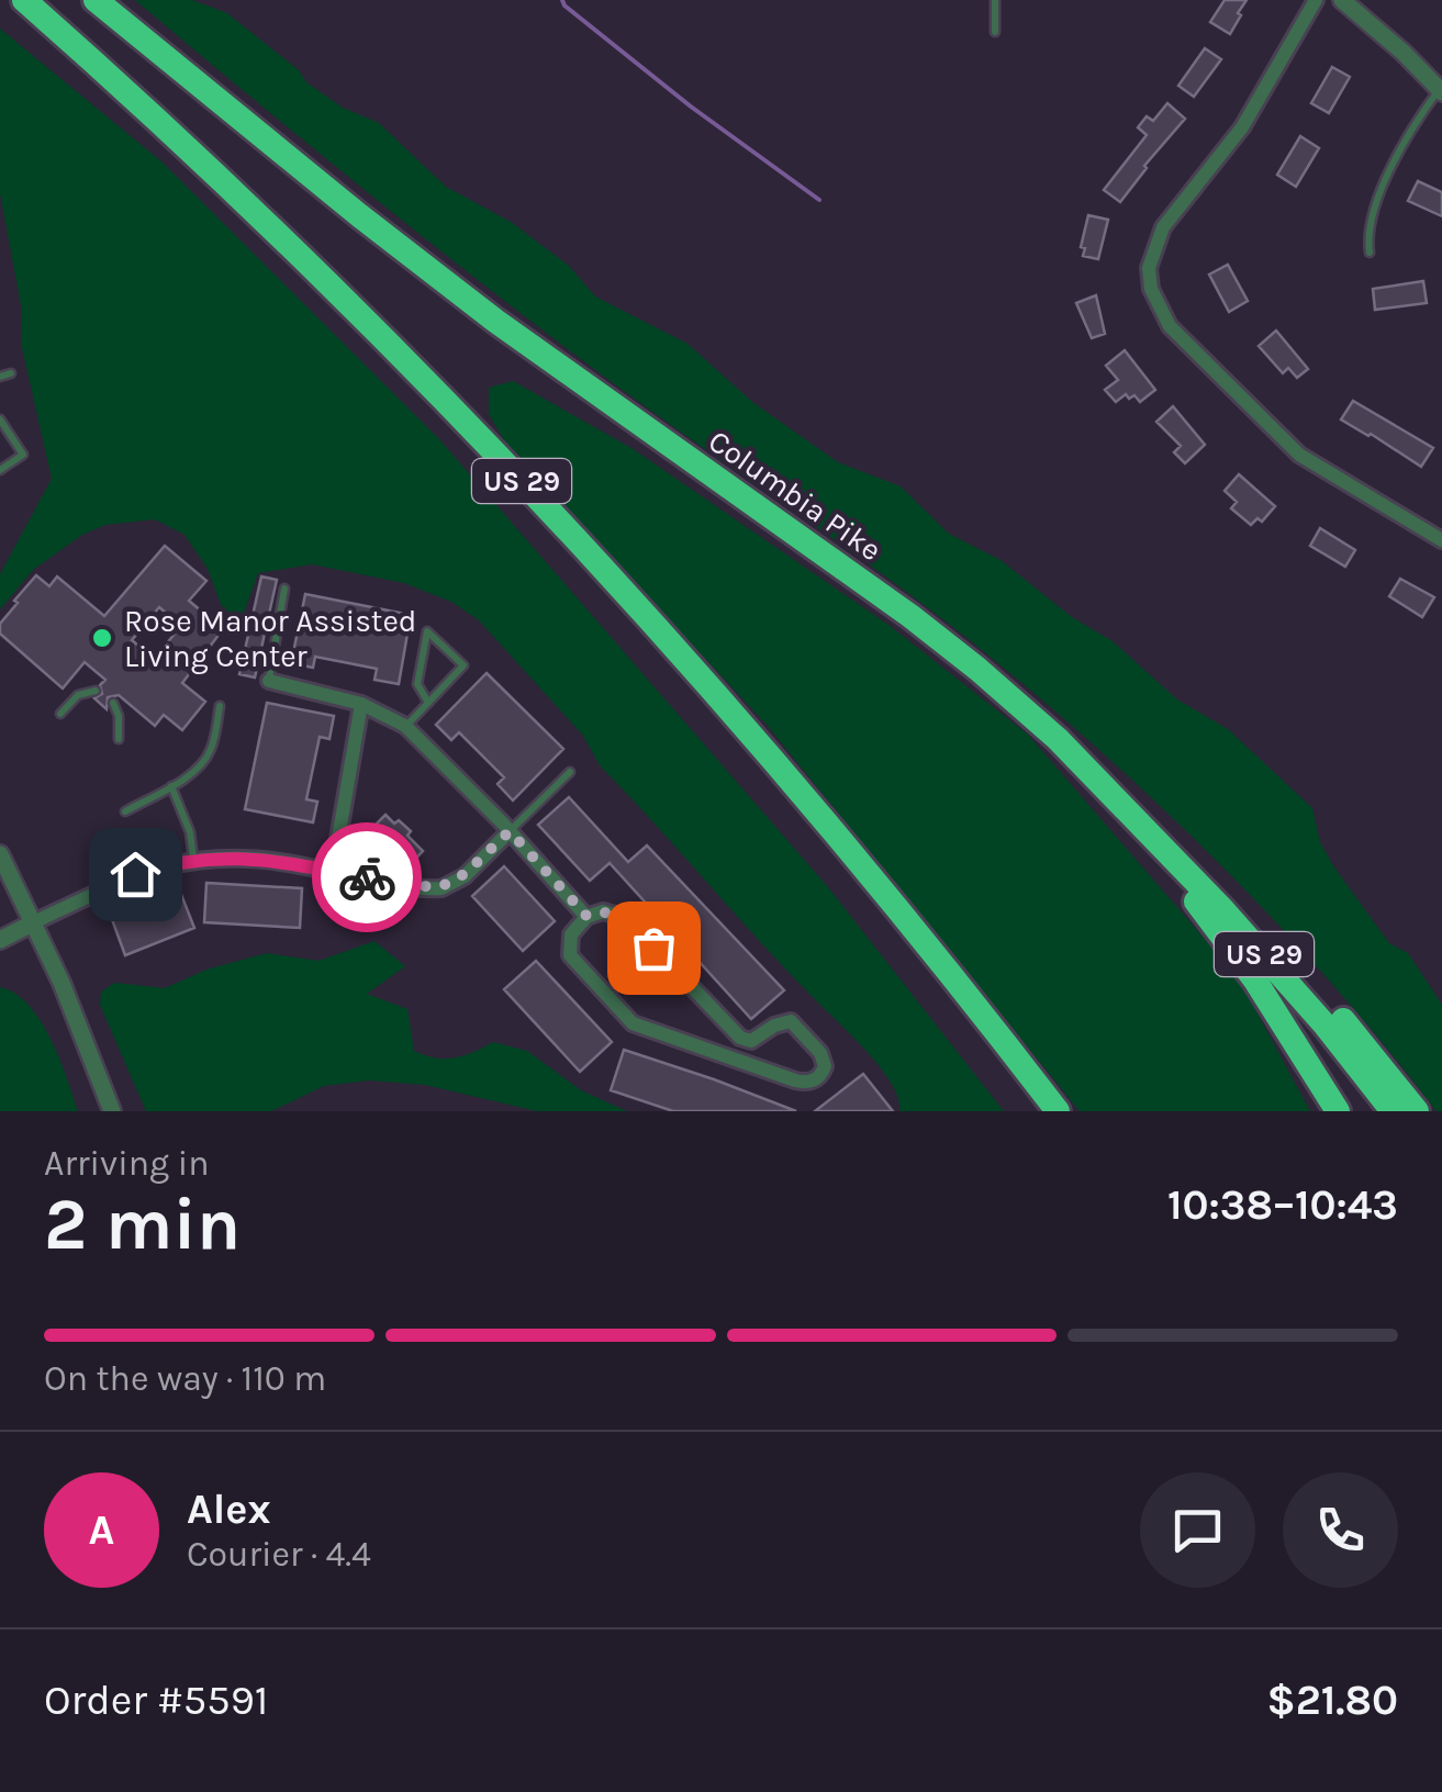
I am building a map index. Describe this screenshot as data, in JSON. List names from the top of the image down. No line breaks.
{"streets":{"highway":["US 29","Columbia Pike"]},"places":["Rose Manor Assisted Living Center"],"page":{"heading":["2 min","Arriving in","10:38–10:43"],"panel":["Alex","Courier · 4.4","Order #5591","$21.80"],"bar":"On the way · 110 m","round":"A"}}
